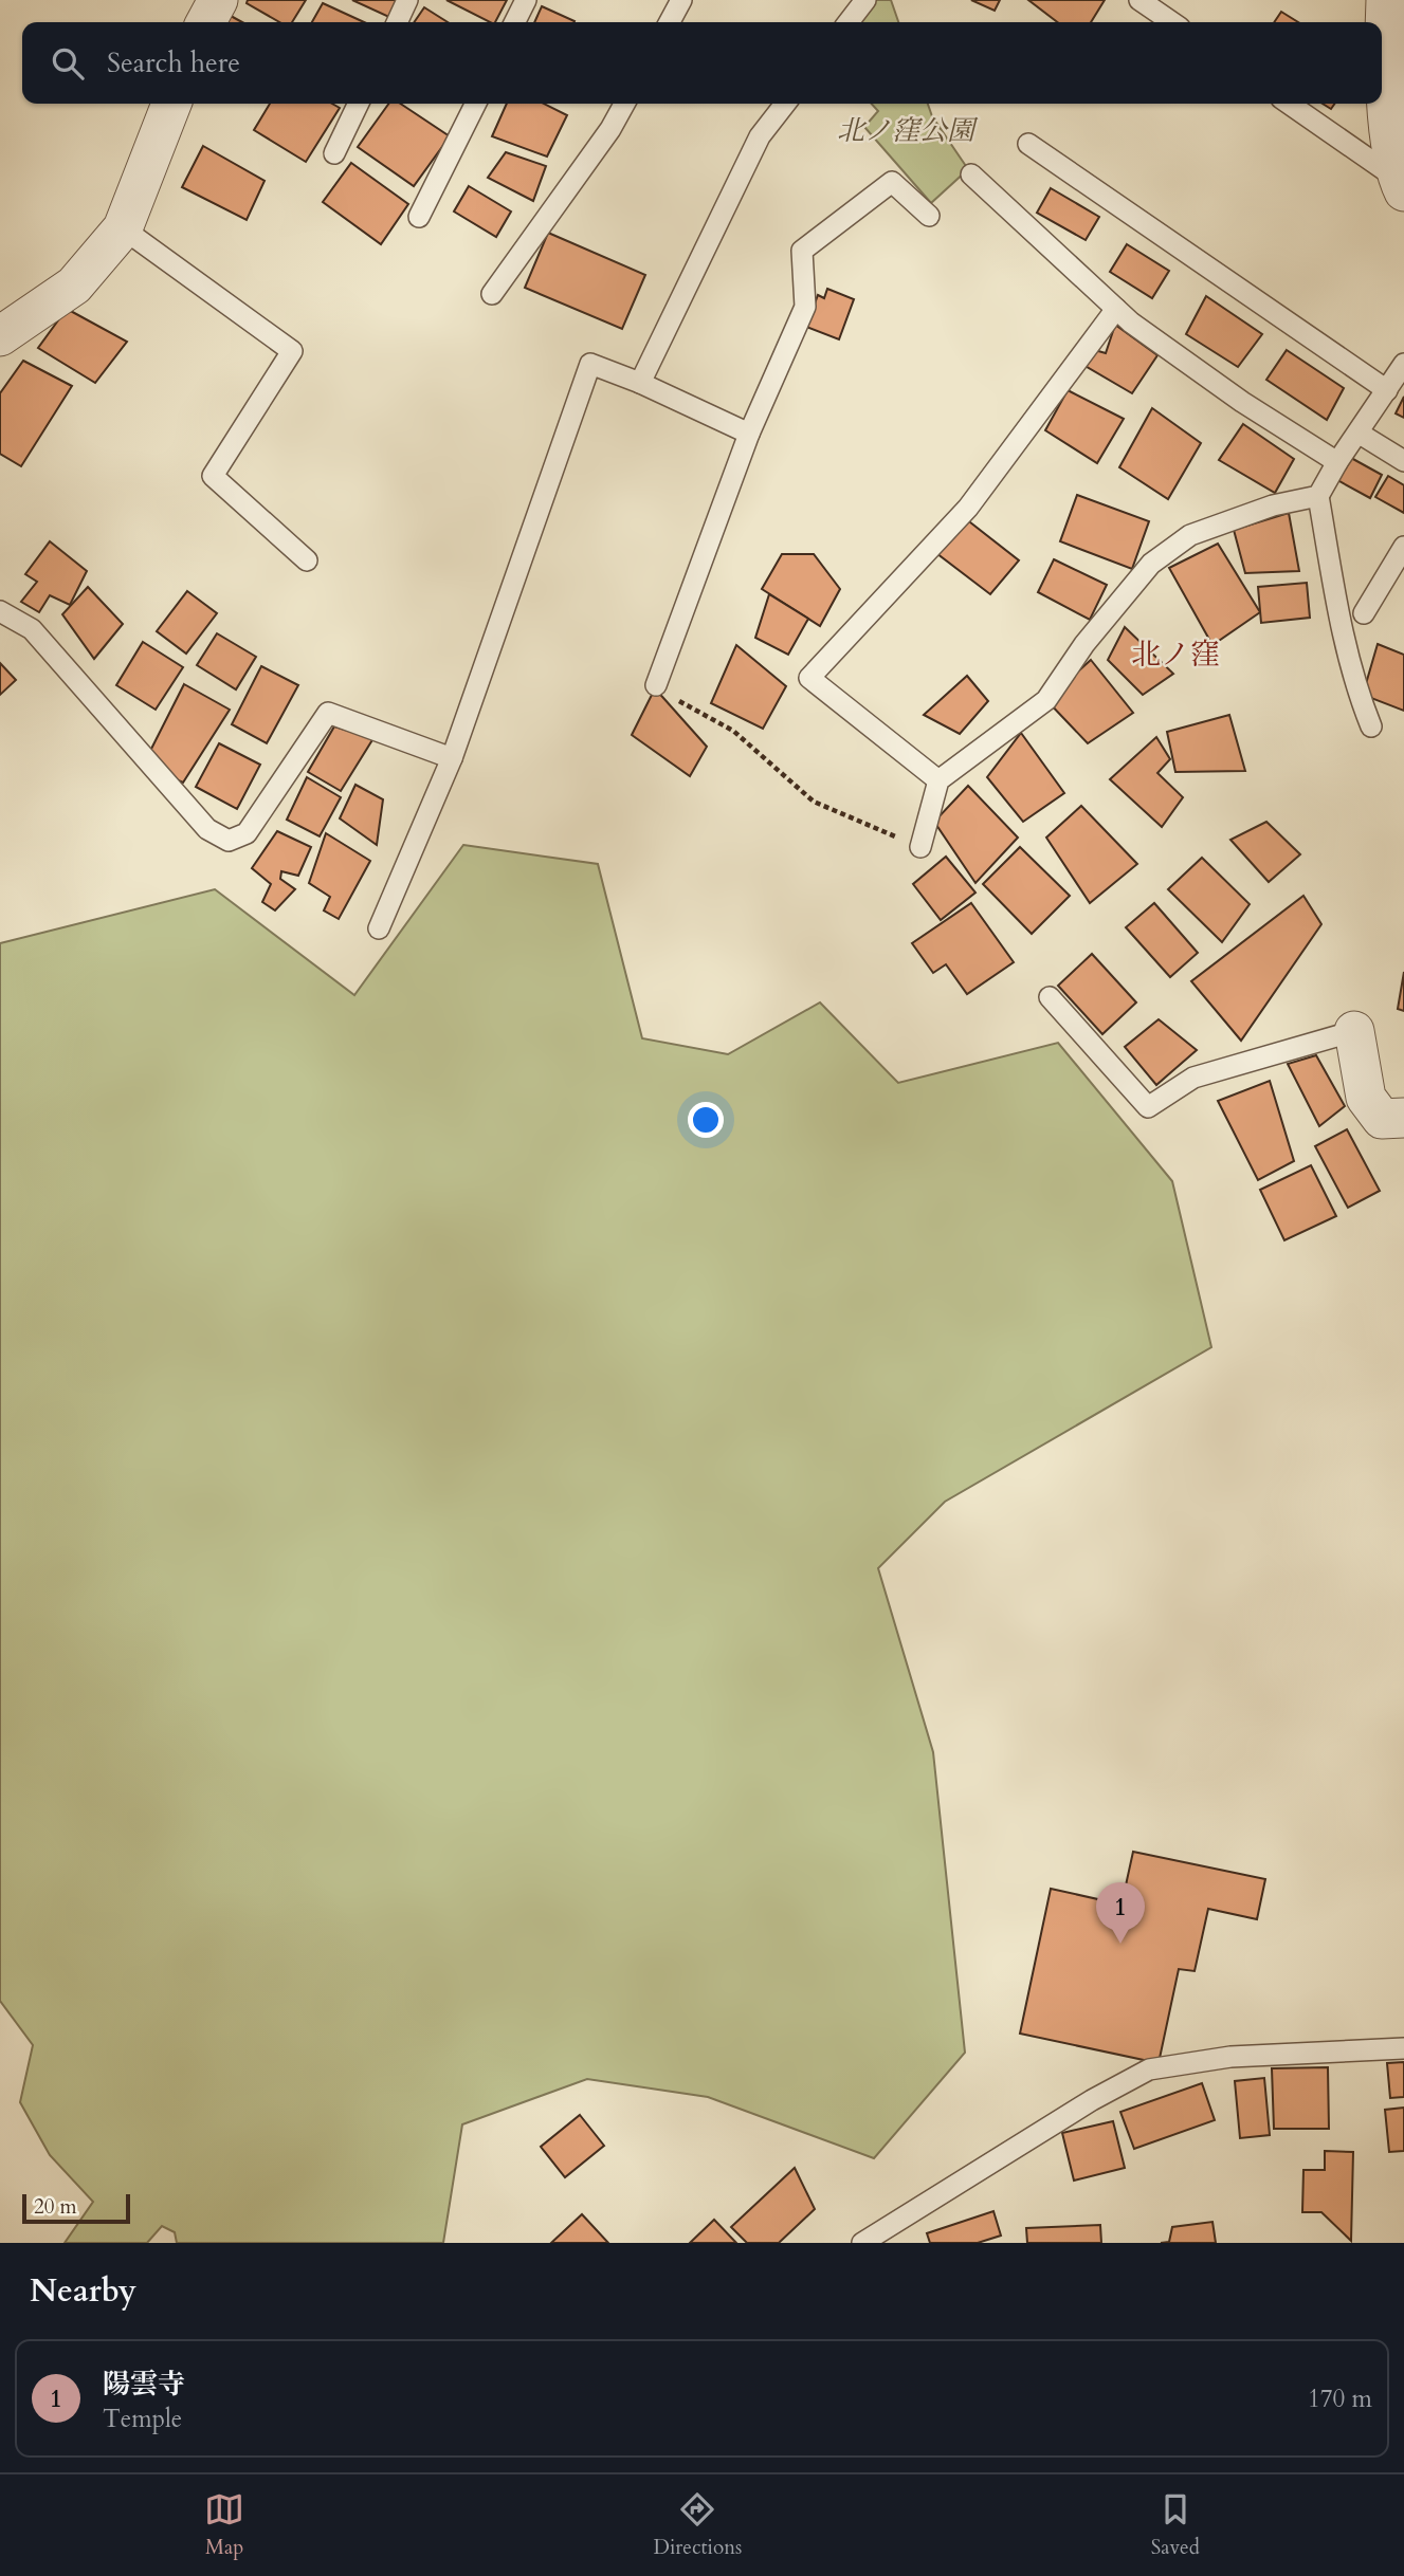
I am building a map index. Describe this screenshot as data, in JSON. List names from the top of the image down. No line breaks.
{"districts":["北ノ窪"],"parks":["北ノ窪公園"],"scale_bar":"20 m","page":{"search":"Search here","pins":"1","scale":"20 m","heading":"Nearby","list":[{"mark":"1","name":"陽雲寺","note":"Temple","value":"170 m"}],"nav":["Map","Directions","Saved"]}}
